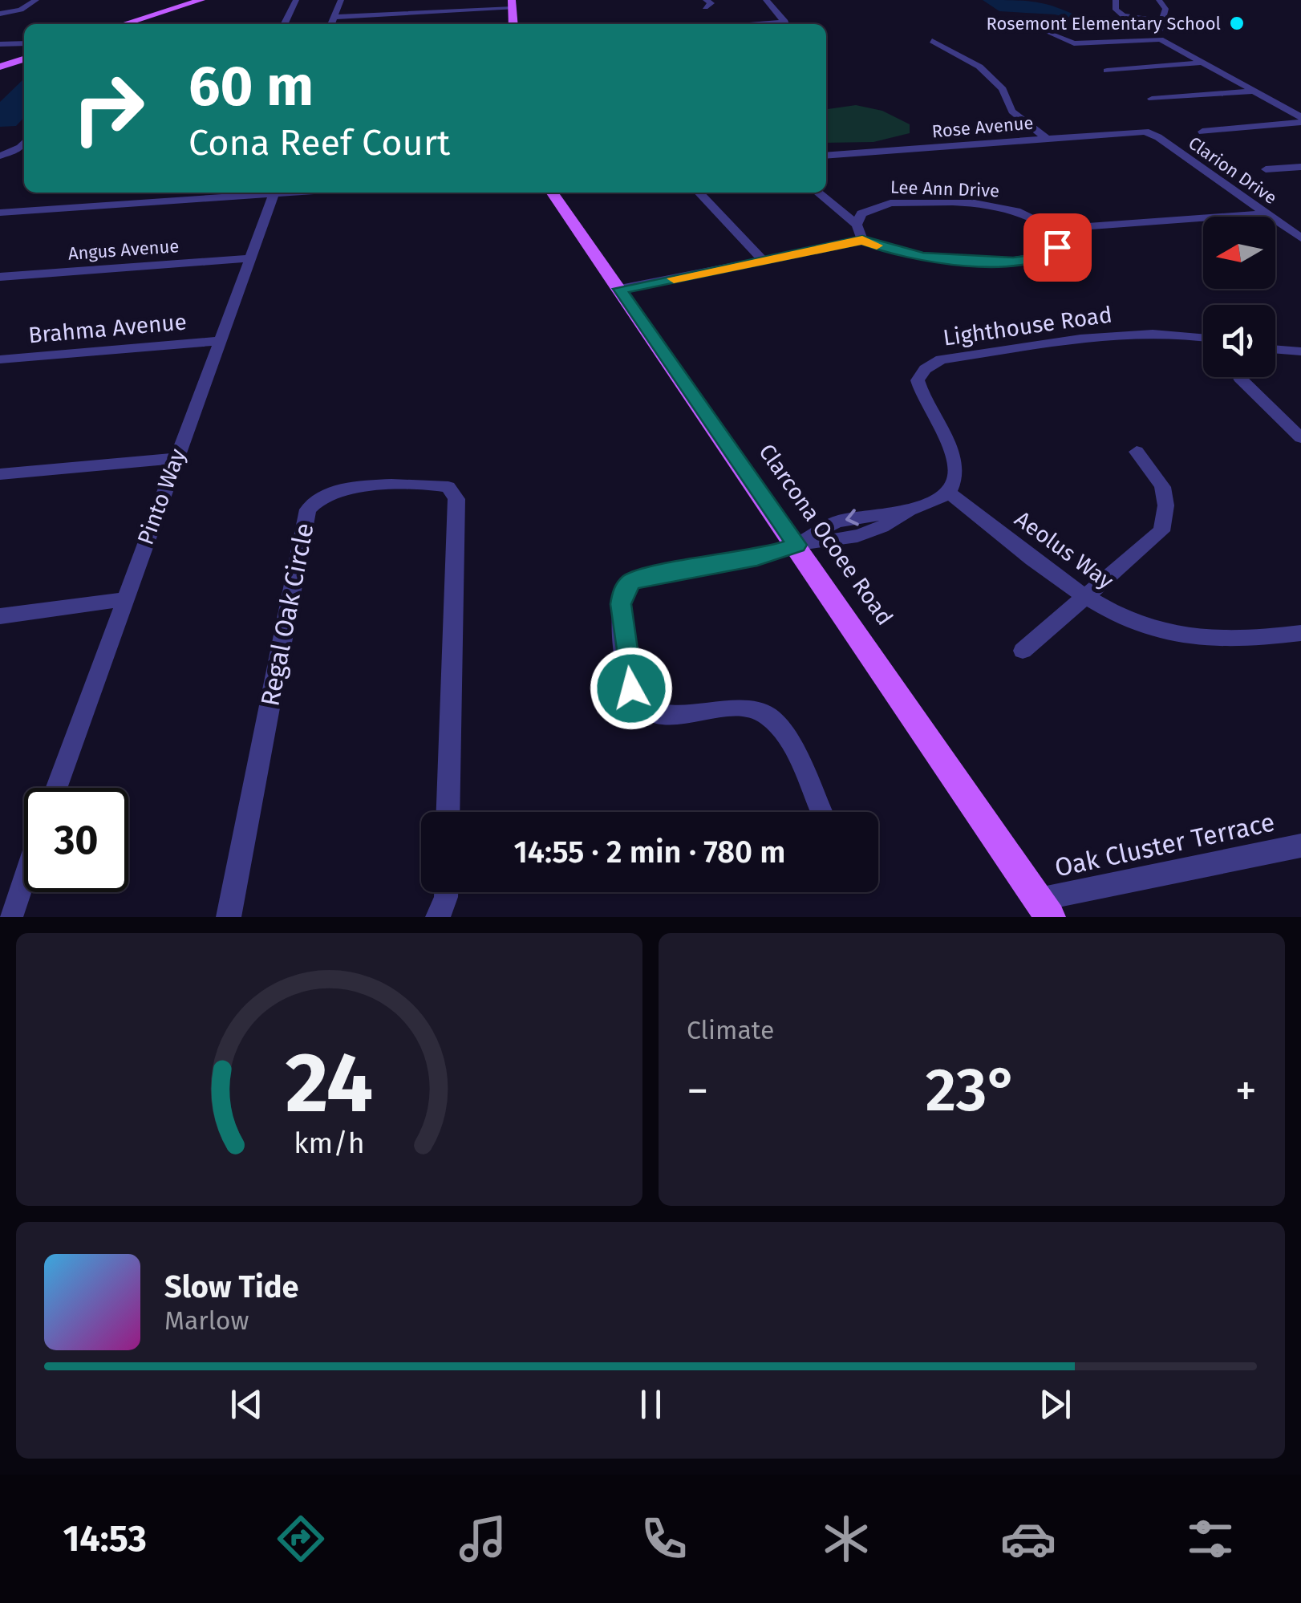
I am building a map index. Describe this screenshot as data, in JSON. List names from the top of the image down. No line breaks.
{"streets":{"main road":["Clarcona Ocoee Road"],"street":["Rose Avenue","Clarion Drive","Lee Ann Drive","Angus Avenue","Lighthouse Road","Brahma Avenue","Pinto Way","Aeolus Way","Regal Oak Circle","Oak Cluster Terrace"]},"crossings":[["Rose Avenue","Clarion Drive"],["Angus Avenue","Pinto Way"],["Lighthouse Road","Aeolus Way"],["Brahma Avenue","Pinto Way"],["Clarcona Ocoee Road","Oak Cluster Terrace"]],"places":["Rosemont Elementary School"],"north":"left","page":{"turn":["60 m","Cona Reef Court"],"limit":"30","trip":"14:55 · 2 min · 780 m","tile":"Climate","heat":["−","23°","+"],"song":["Slow Tide","Marlow"],"tabs":"14:53","gauge":["24","km/h"]}}
